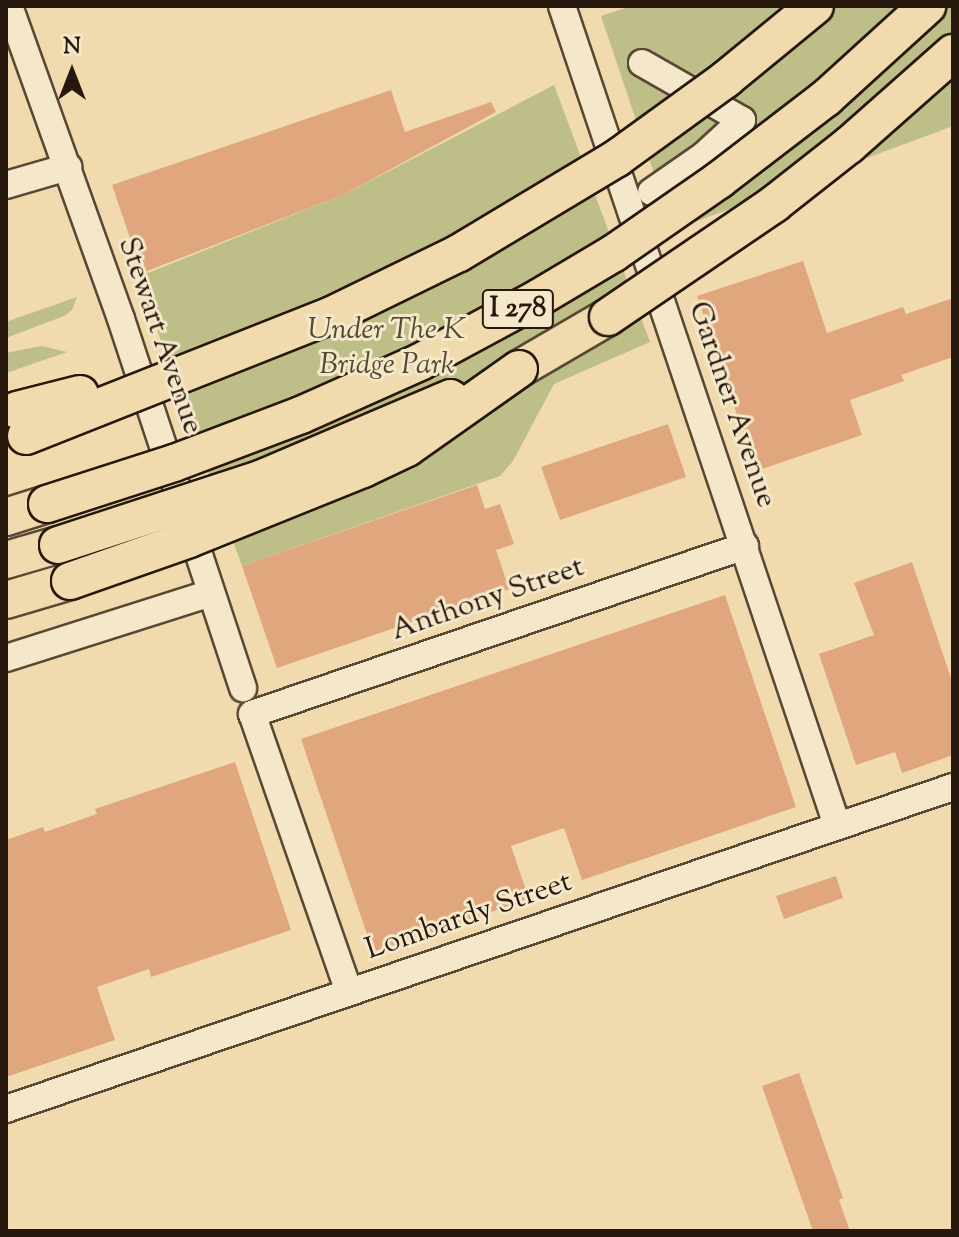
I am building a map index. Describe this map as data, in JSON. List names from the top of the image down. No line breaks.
{"streets":{"highway":["I 278"],"street":["Stewart Avenue","Gardner Avenue","Anthony Street","Lombardy Street"]},"crossings":[["Gardner Avenue","Anthony Street"],["Gardner Avenue","Lombardy Street"],["Anthony Street","Lombardy Street"]],"parks":["Under The K Bridge Park"],"north":"top"}
